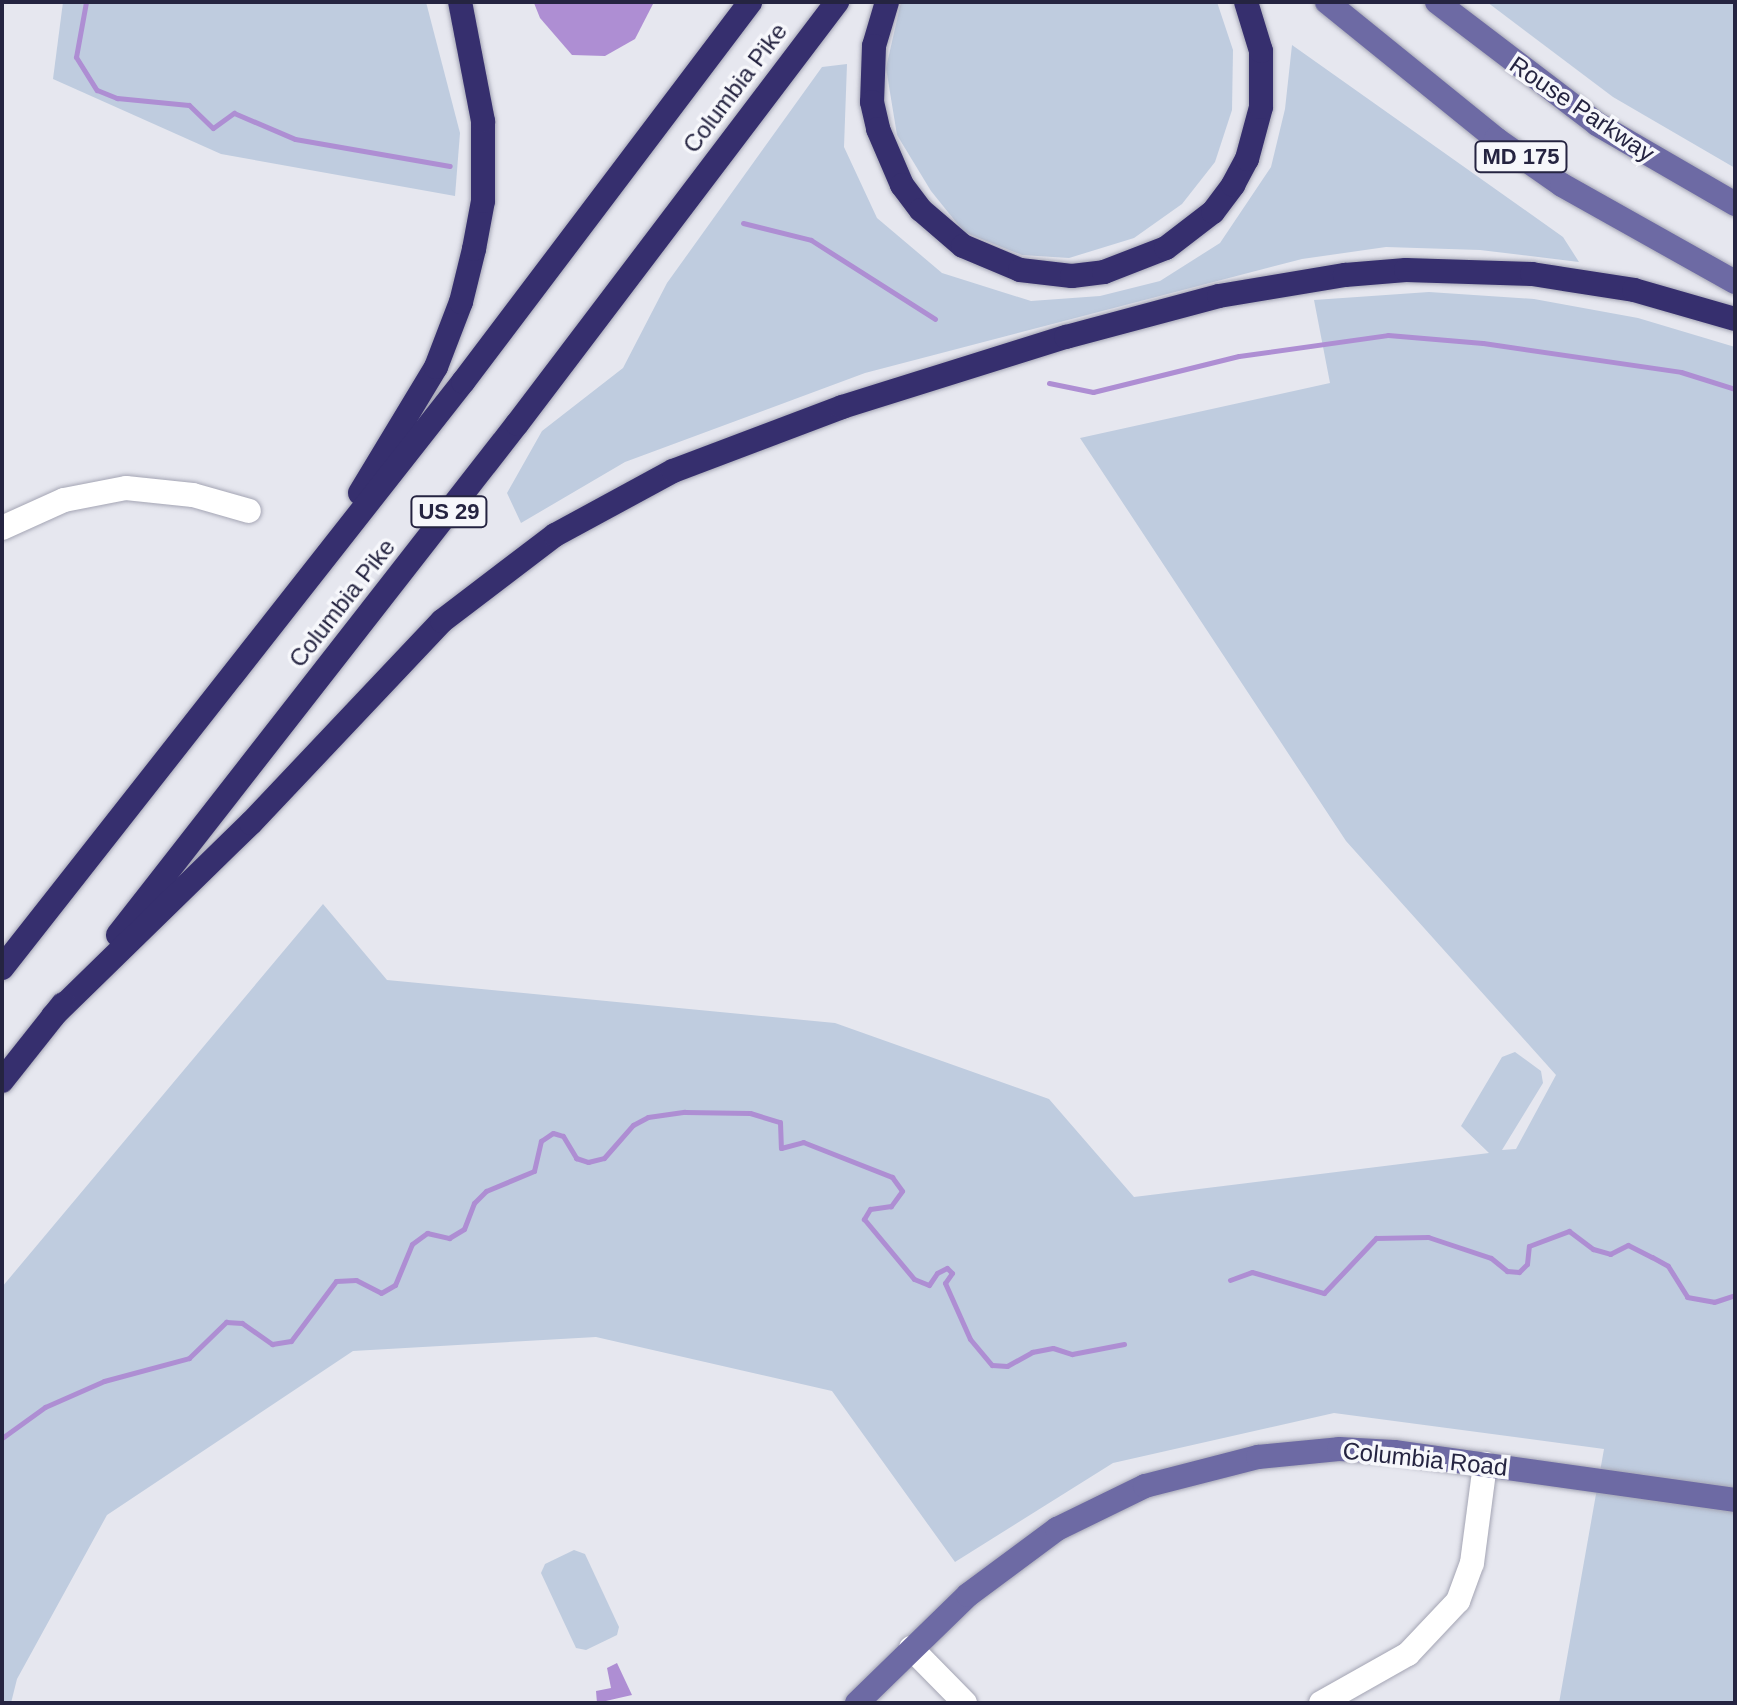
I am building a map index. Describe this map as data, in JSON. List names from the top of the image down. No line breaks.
{"streets":{"highway":["Columbia Pike","US 29"],"main road":["Rouse Parkway","MD 175","Columbia Road"]}}
